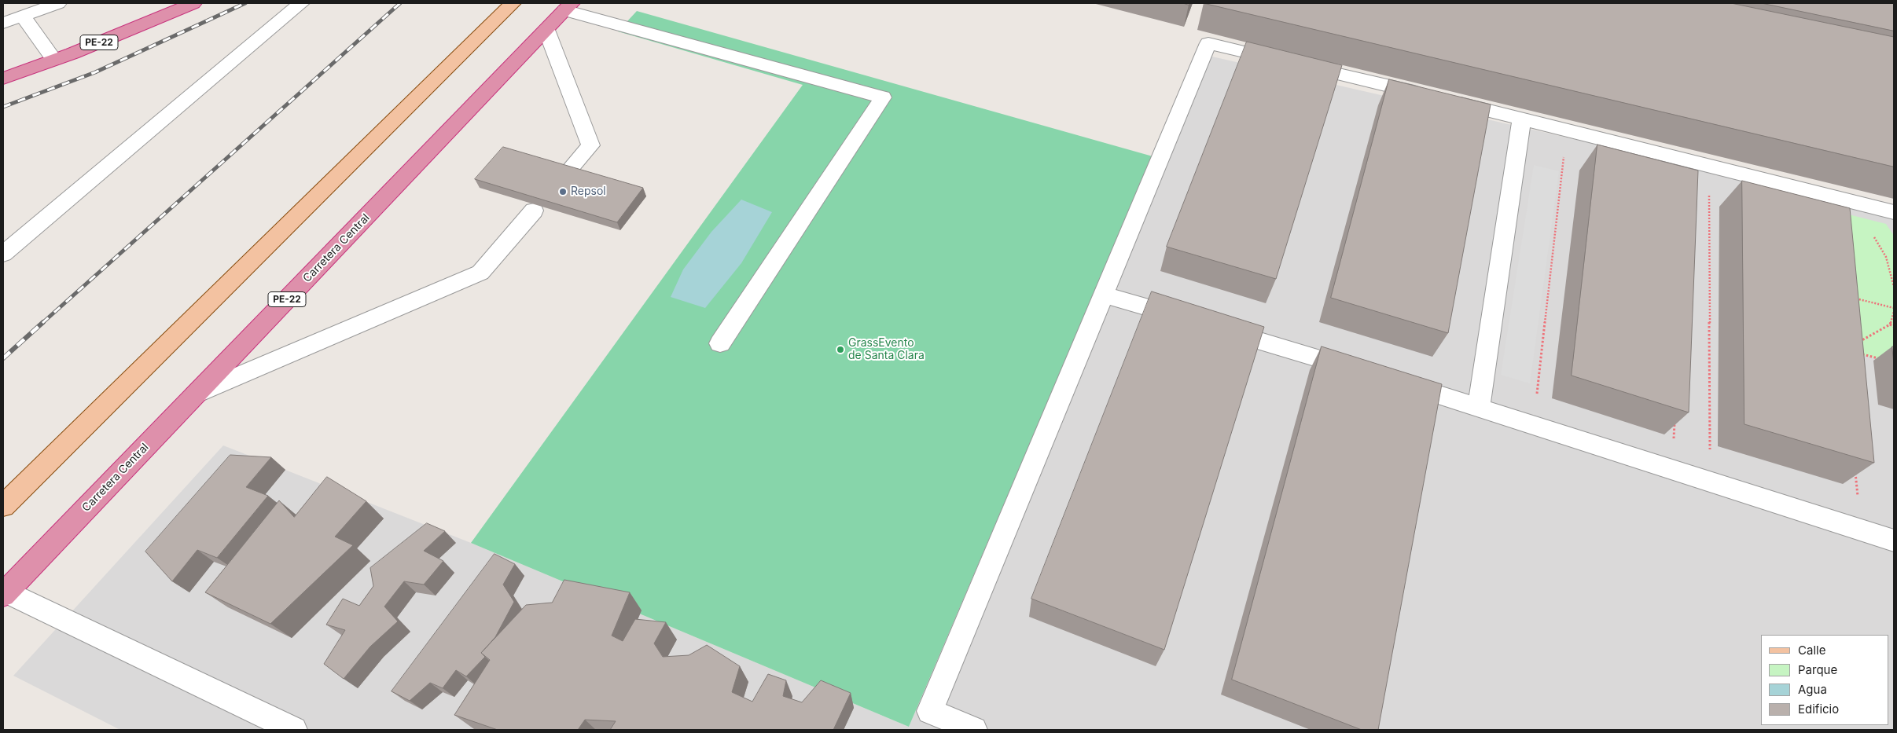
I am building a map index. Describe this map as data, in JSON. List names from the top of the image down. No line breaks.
{"streets":{"highway":["PE-22","Carretera Central"]},"places":["Repsol","GrassEvento de Santa Clara"],"legend":["Calle","Parque","Agua","Edificio"]}
